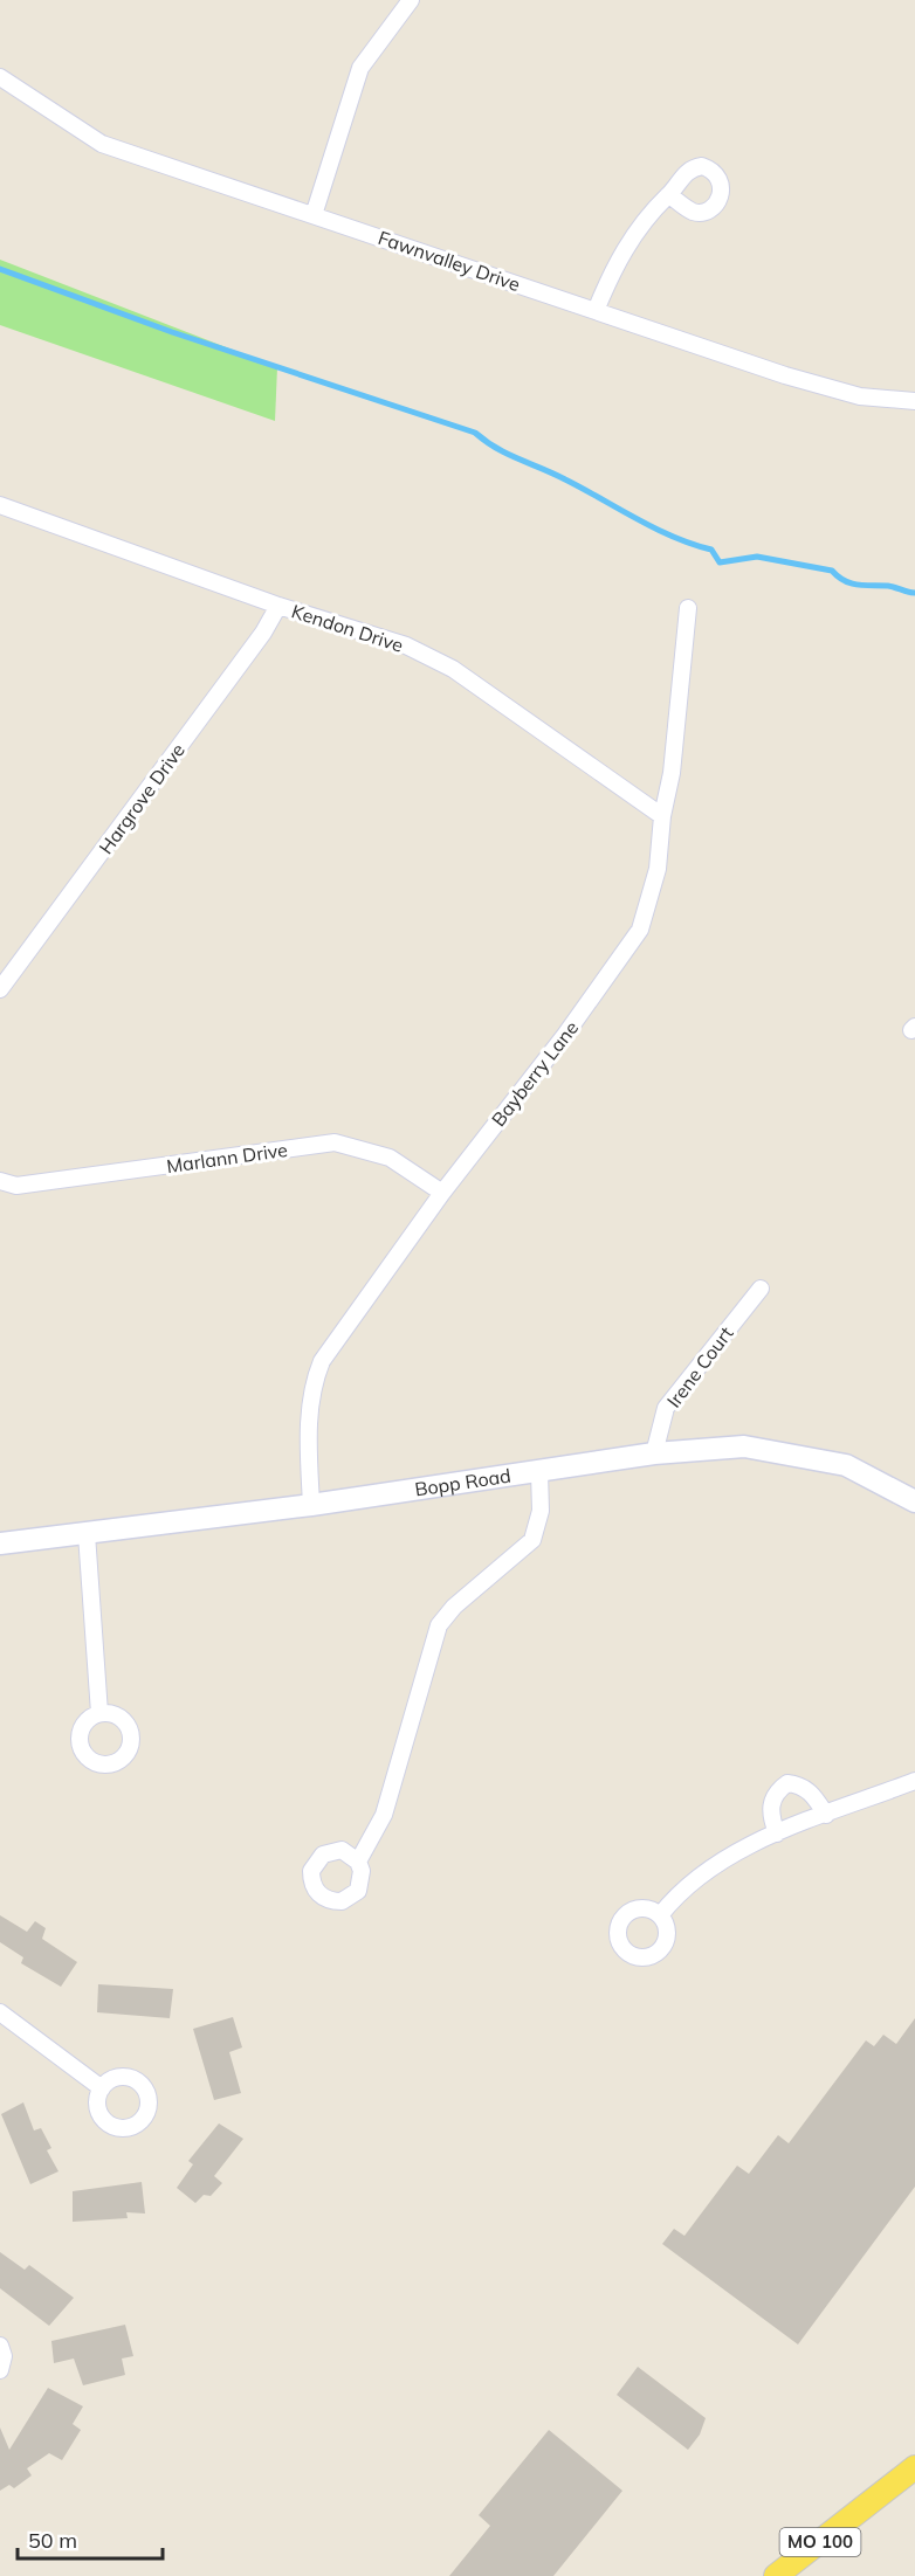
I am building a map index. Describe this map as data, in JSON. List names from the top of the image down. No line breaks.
{"streets":{"main road":["MO 100"],"street":["Fawnvalley Drive","Kendon Drive","Hargrove Drive","Bayberry Lane","Marlann Drive","Irene Court","Bopp Road"]},"crossings":[["Kendon Drive","Hargrove Drive"],["Kendon Drive","Bayberry Lane"],["Bayberry Lane","Marlann Drive"],["Bayberry Lane","Bopp Road"],["Irene Court","Bopp Road"]],"scale_bar":"50 m"}
